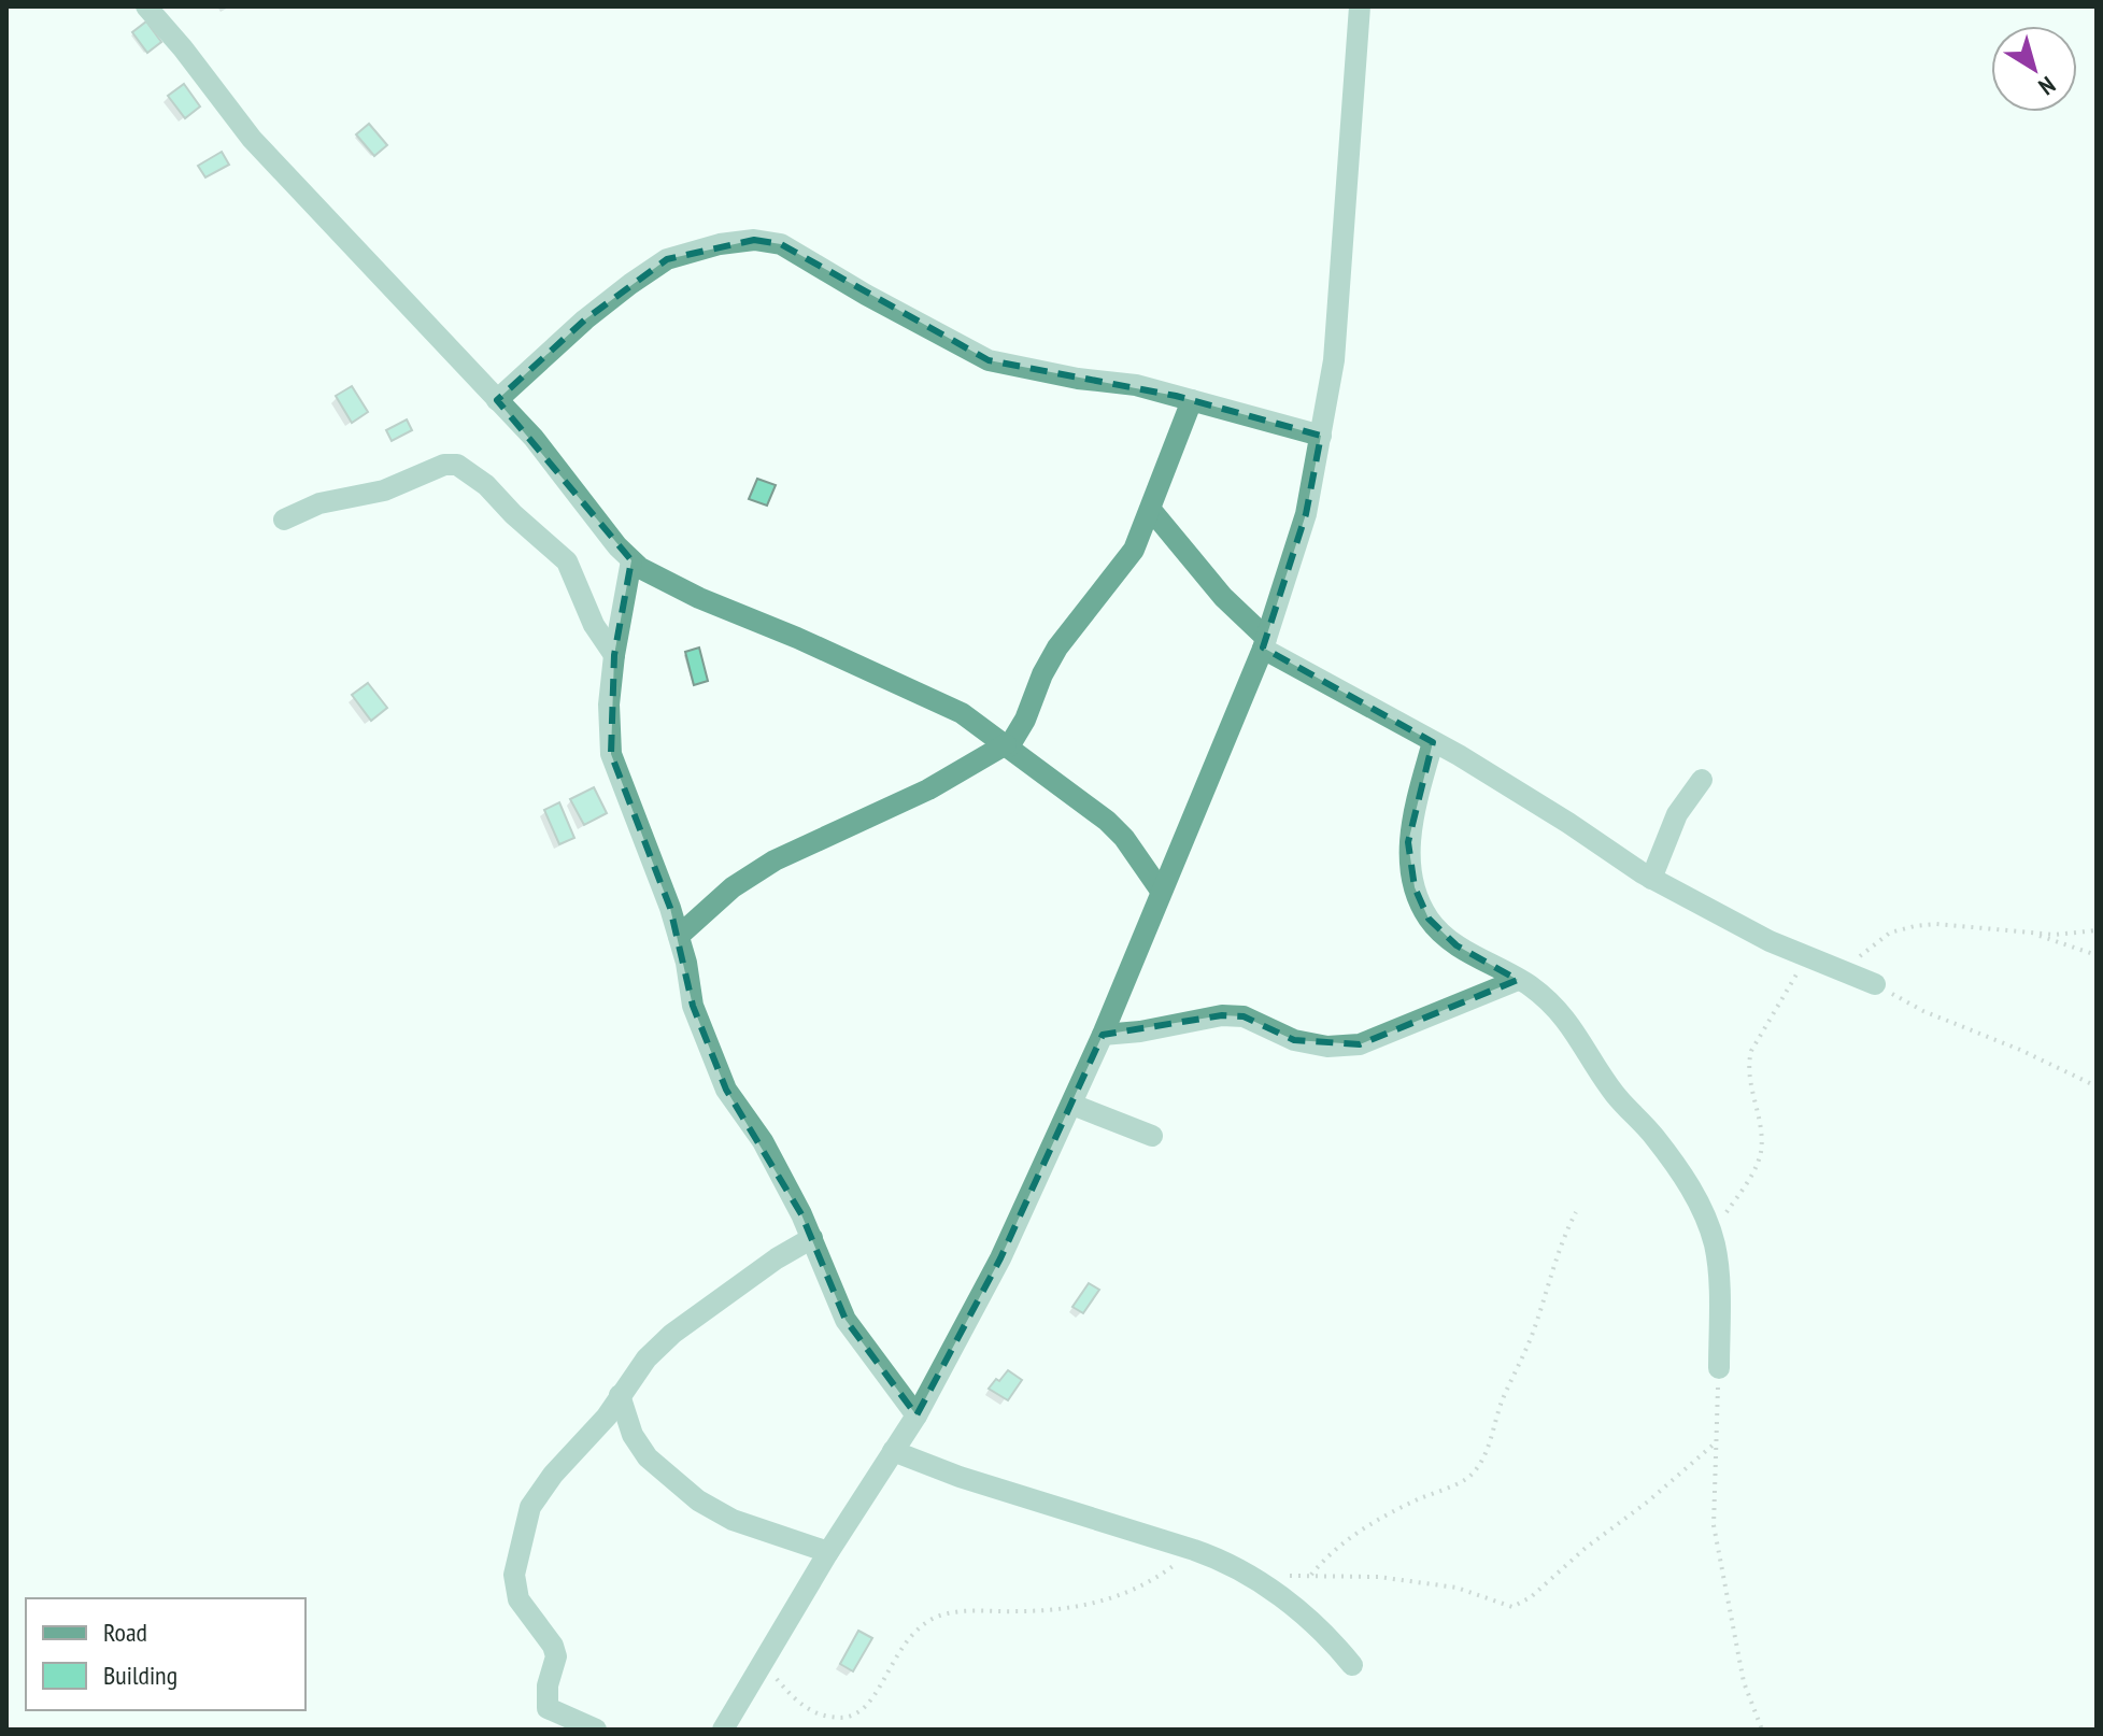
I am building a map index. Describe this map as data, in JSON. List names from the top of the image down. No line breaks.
{"legend":["Road","Building"],"north":"bottom right"}
